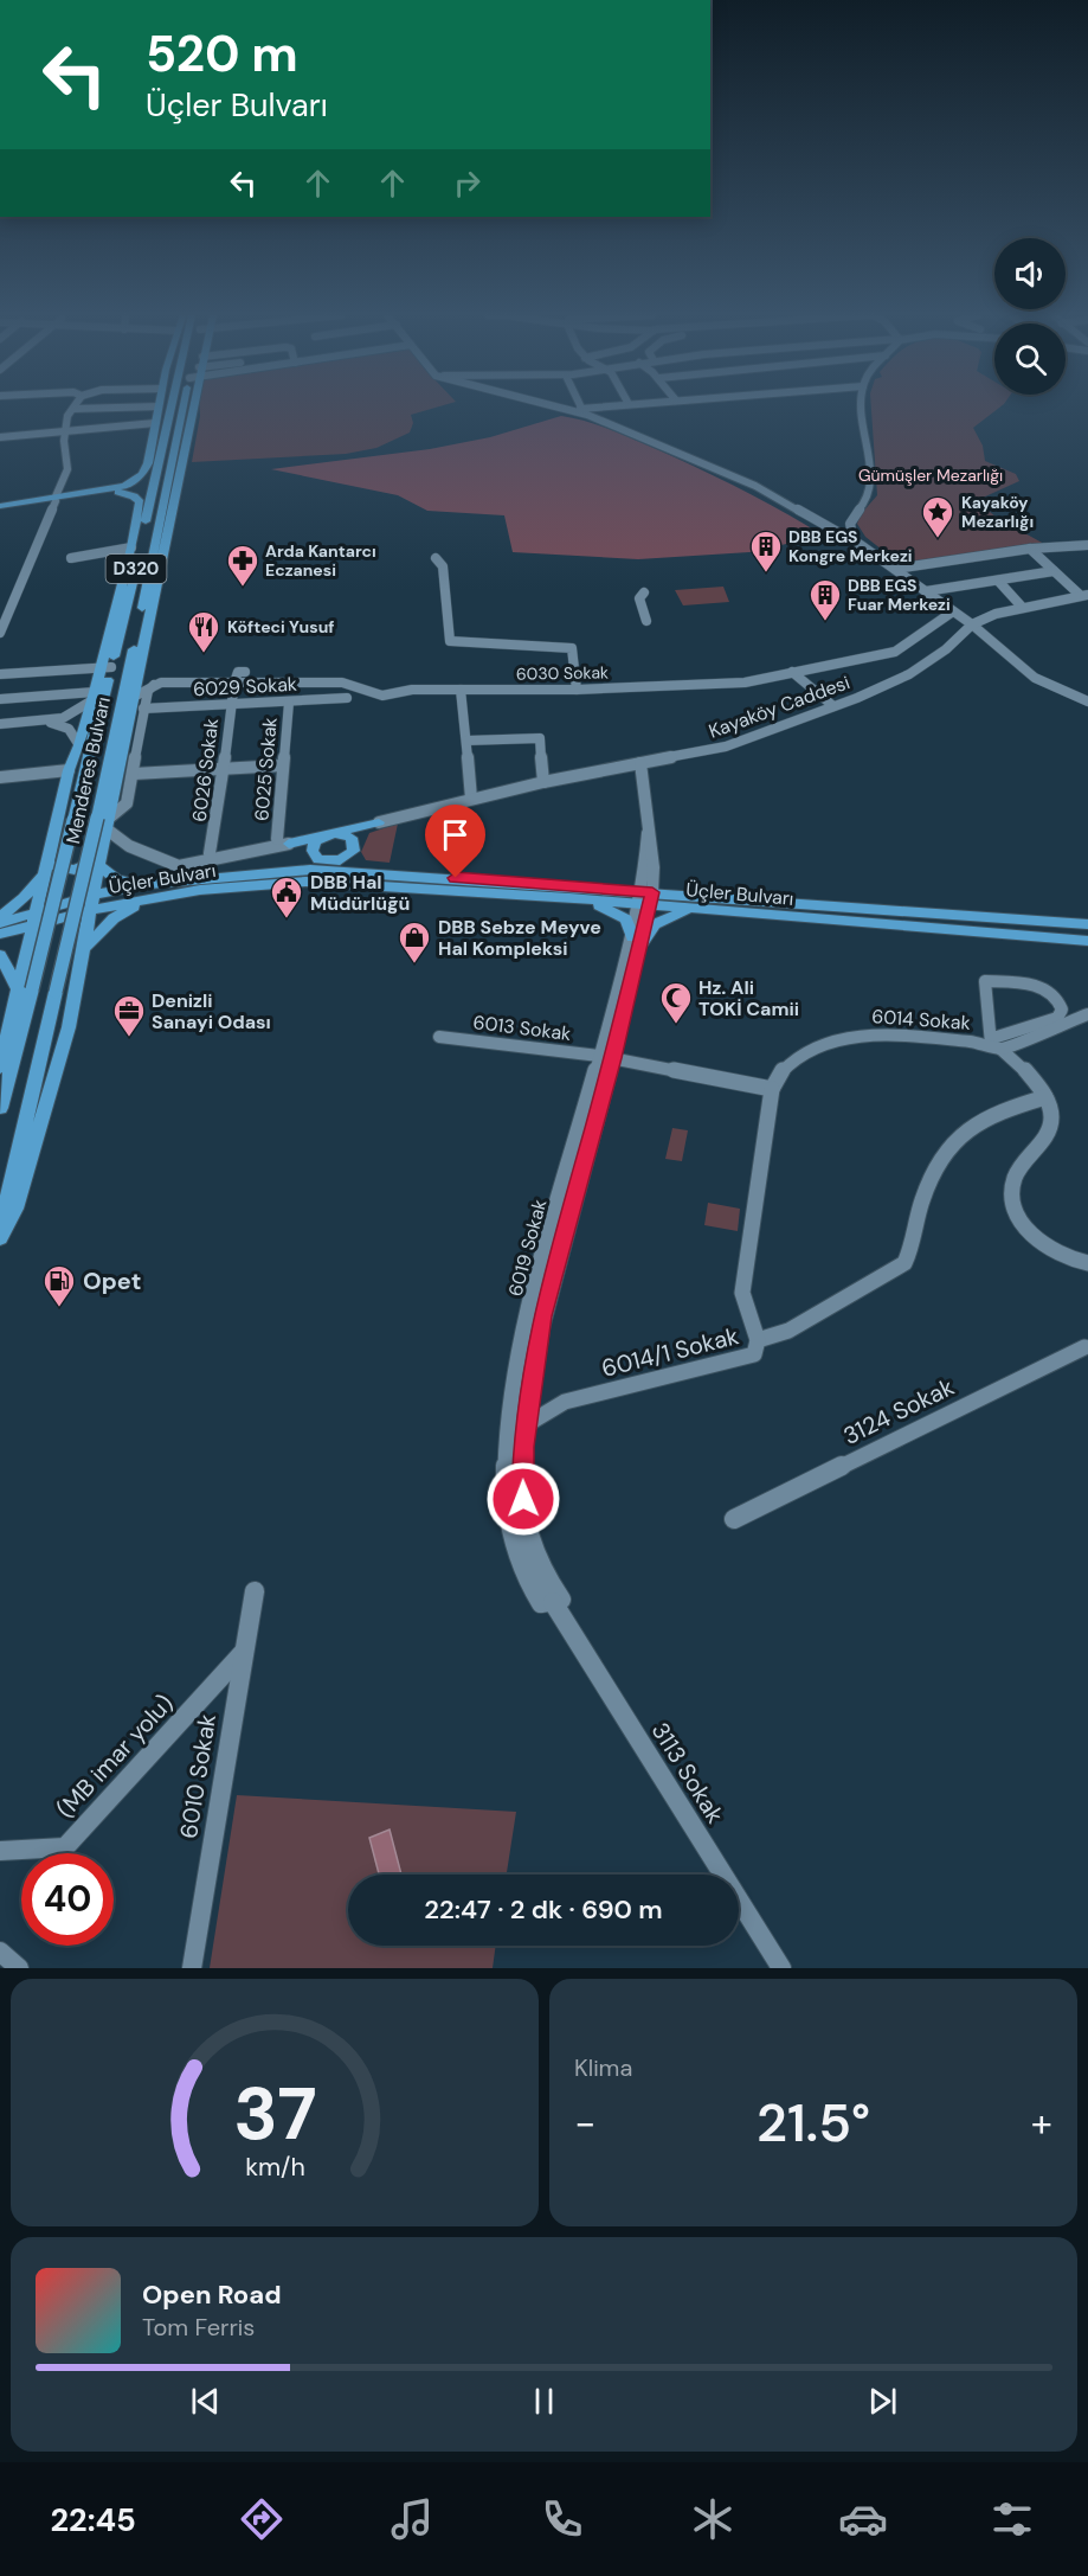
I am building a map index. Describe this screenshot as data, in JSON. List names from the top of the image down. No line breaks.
{"streets":{"main road":["D320","Menderes Bulvarı","Üçler Bulvarı"],"street":["6030 Sokak","6029 Sokak","Kayaköy Caddesi","6025 Sokak","6026 Sokak","6014 Sokak","6013 Sokak","6019 Sokak","6014/1 Sokak","3124 Sokak","(MB imar yolu)","3113 Sokak","6010 Sokak"]},"crossings":[["6030 Sokak","6026 Sokak"],["6029 Sokak","6025 Sokak"],["6029 Sokak","6026 Sokak"],["Kayaköy Caddesi","6019 Sokak"],["Üçler Bulvarı","6019 Sokak"],["6014 Sokak","6014/1 Sokak"],["6013 Sokak","6019 Sokak"],["6019 Sokak","6014/1 Sokak"],["6019 Sokak","3113 Sokak"],["(MB imar yolu)","6010 Sokak"]],"parks":["Gümüşler Mezarlığı"],"places":{"place":["Kayaköy Mezarlığı"],"building":["DBB EGS Kongre Merkezi","DBB EGS Fuar Merkezi"],"pharmacy":["Arda Kantarcı Eczanesi"],"restaurant":["Köfteci Yusuf"],"public building":["DBB Hal Müdürlüğü"],"shop":["DBB Sebze Meyve Hal Kompleksi"],"mosque":["Hz. Ali TOKİ Camii"],"office":["Denizli Sanayi Odası"],"fuel station":["Opet"]},"page":{"turn":["520 m","Üçler Bulvarı"],"limit":"40","trip":"22:47 · 2 dk · 690 m","tile":"Klima","heat":["−","21.5°","+"],"song":["Open Road","Tom Ferris"],"tabs":"22:45","gauge":["37","km/h"]}}
